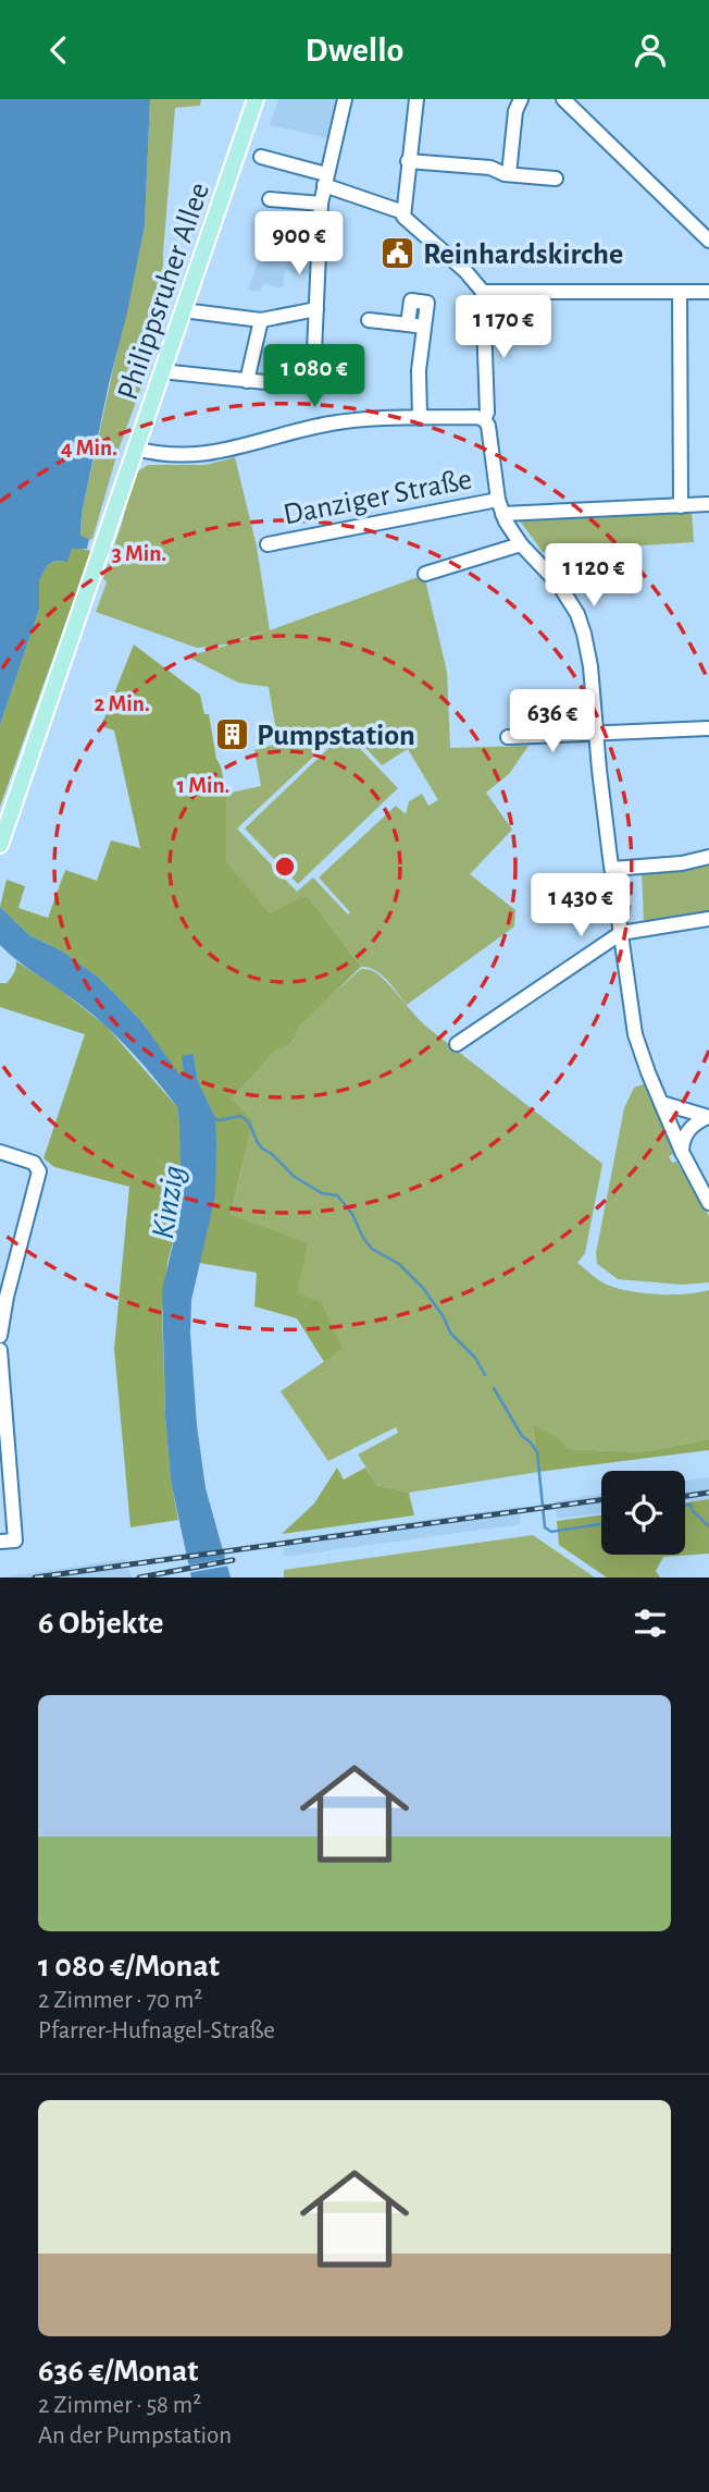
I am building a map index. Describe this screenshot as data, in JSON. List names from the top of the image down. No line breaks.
{"streets":{"main road":["Philippsruher Allee"],"street":["Danziger Straße"]},"water":["Kinzig"],"places":{"public building":["Reinhardskirche"],"building":["Pumpstation"]},"page":{"header":"Dwello","price":["900 €","1 170 €","1 080 €","1 120 €","636 €","1 430 €"],"heading":"6 Objekte","list":[{"name":"1 080 €/Monat","note":"2 Zimmer · 70 m² · Pfarrer-Hufnagel-Straße"},{"name":"636 €/Monat","note":"2 Zimmer · 58 m² · An der Pumpstation"}]},"rings":["4 Min.","3 Min.","2 Min.","1 Min."]}
